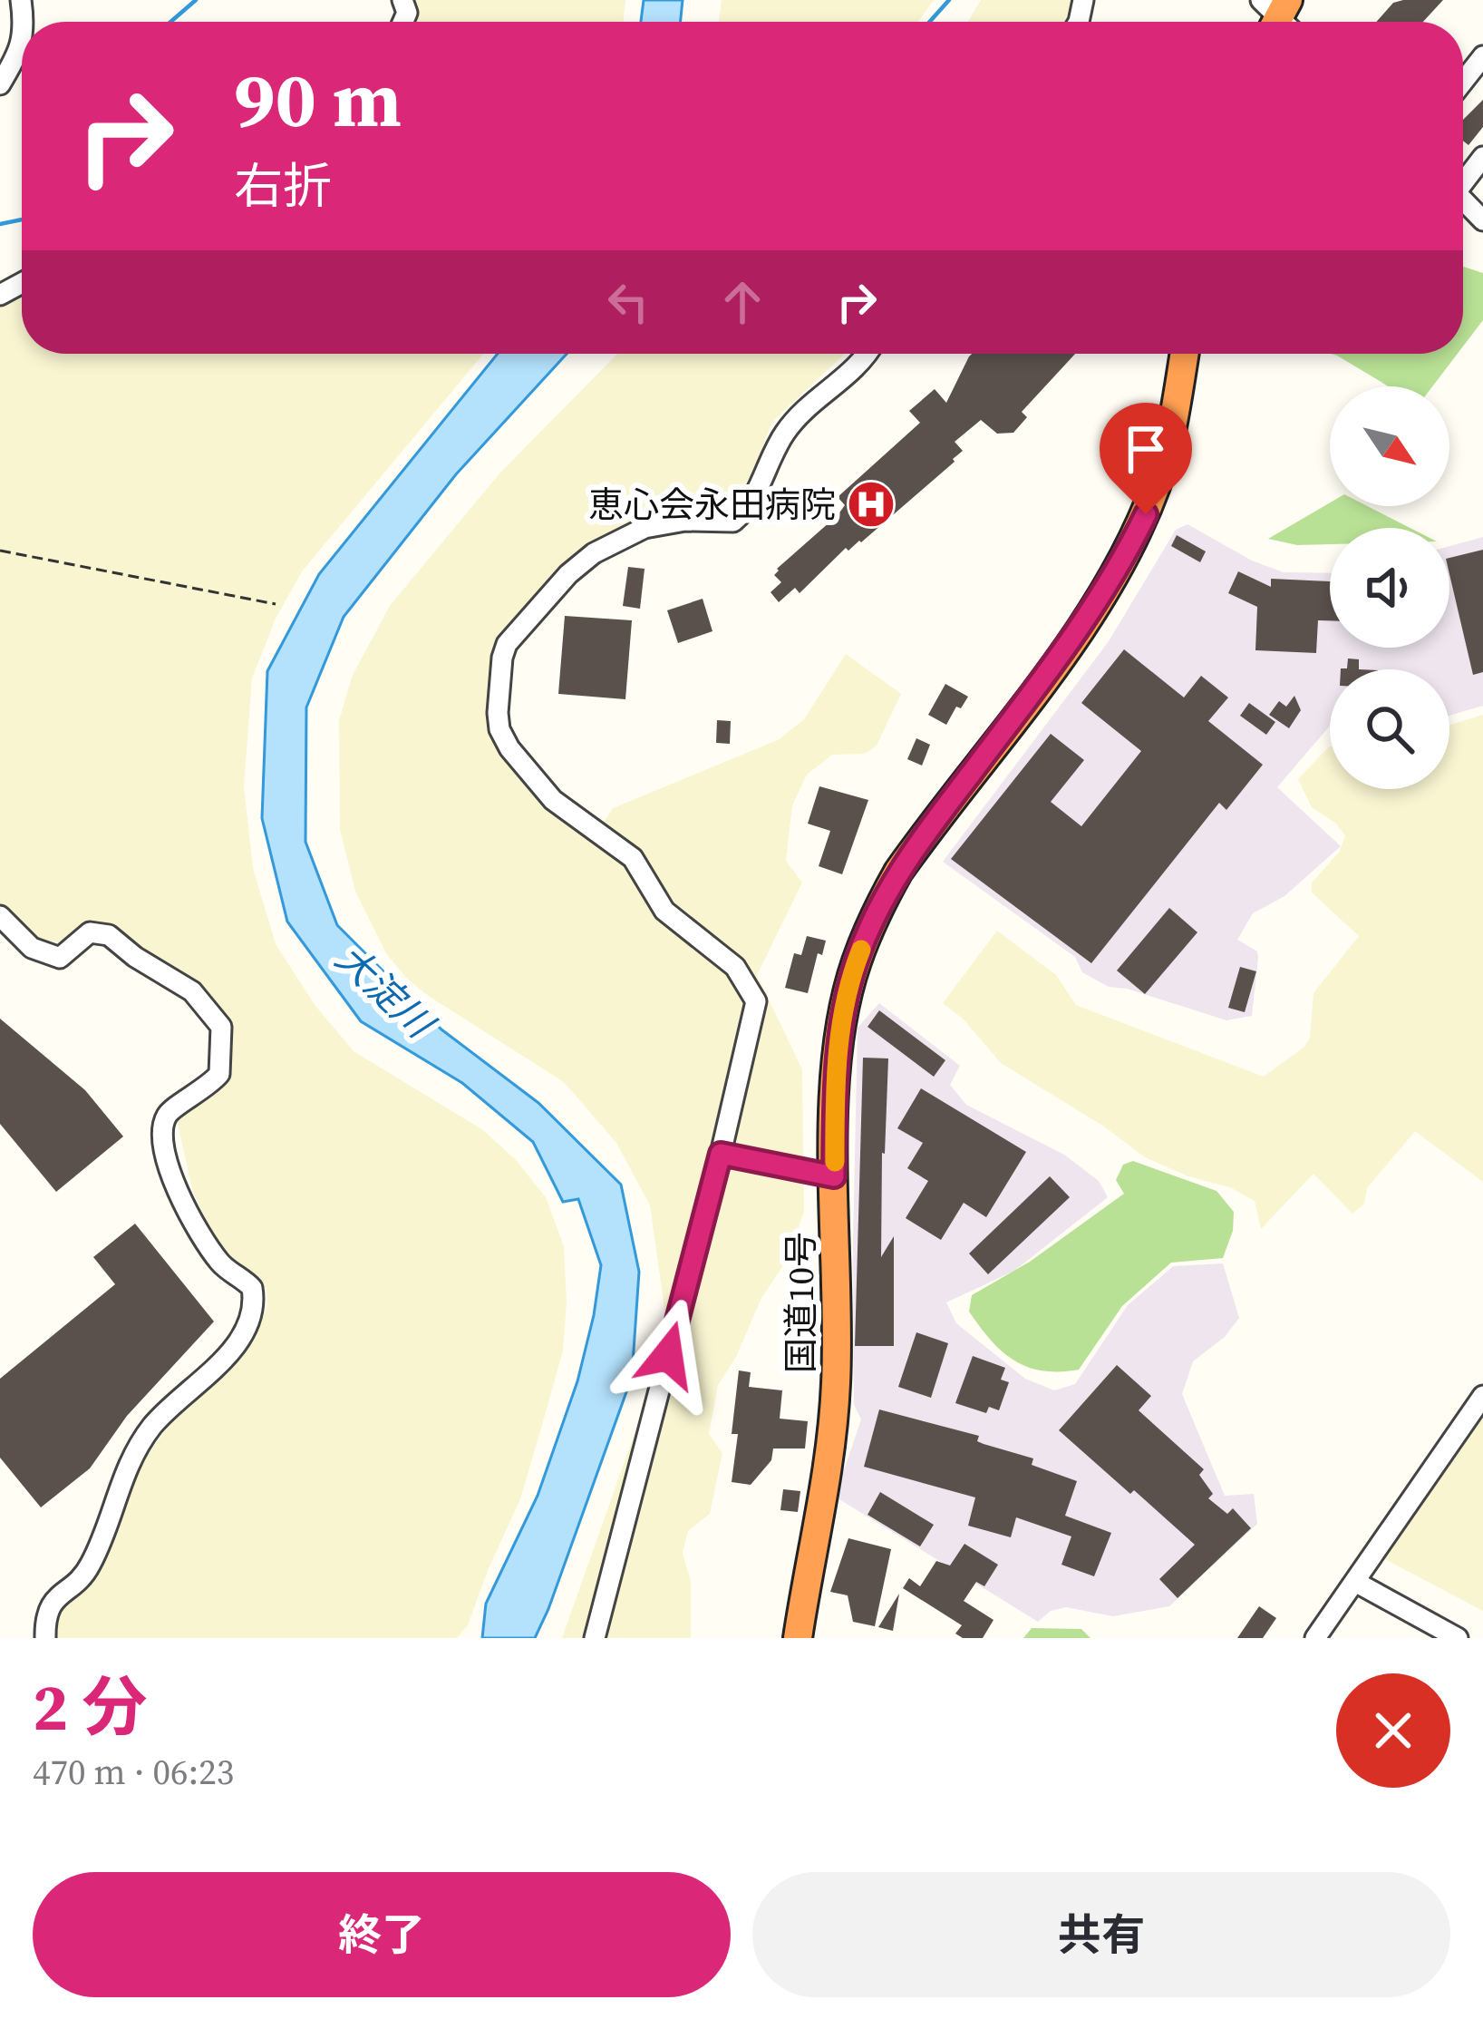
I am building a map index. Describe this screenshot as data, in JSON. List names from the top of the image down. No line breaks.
{"streets":{"highway":["国道10号"]},"water":["大淀川"],"places":{"hospital":["恵心会永田病院"]},"north":"bottom right","page":{"turn":["90 m","右折"],"heading":["2 分","470 m · 06:23"],"buttons":["終了","共有"]}}
